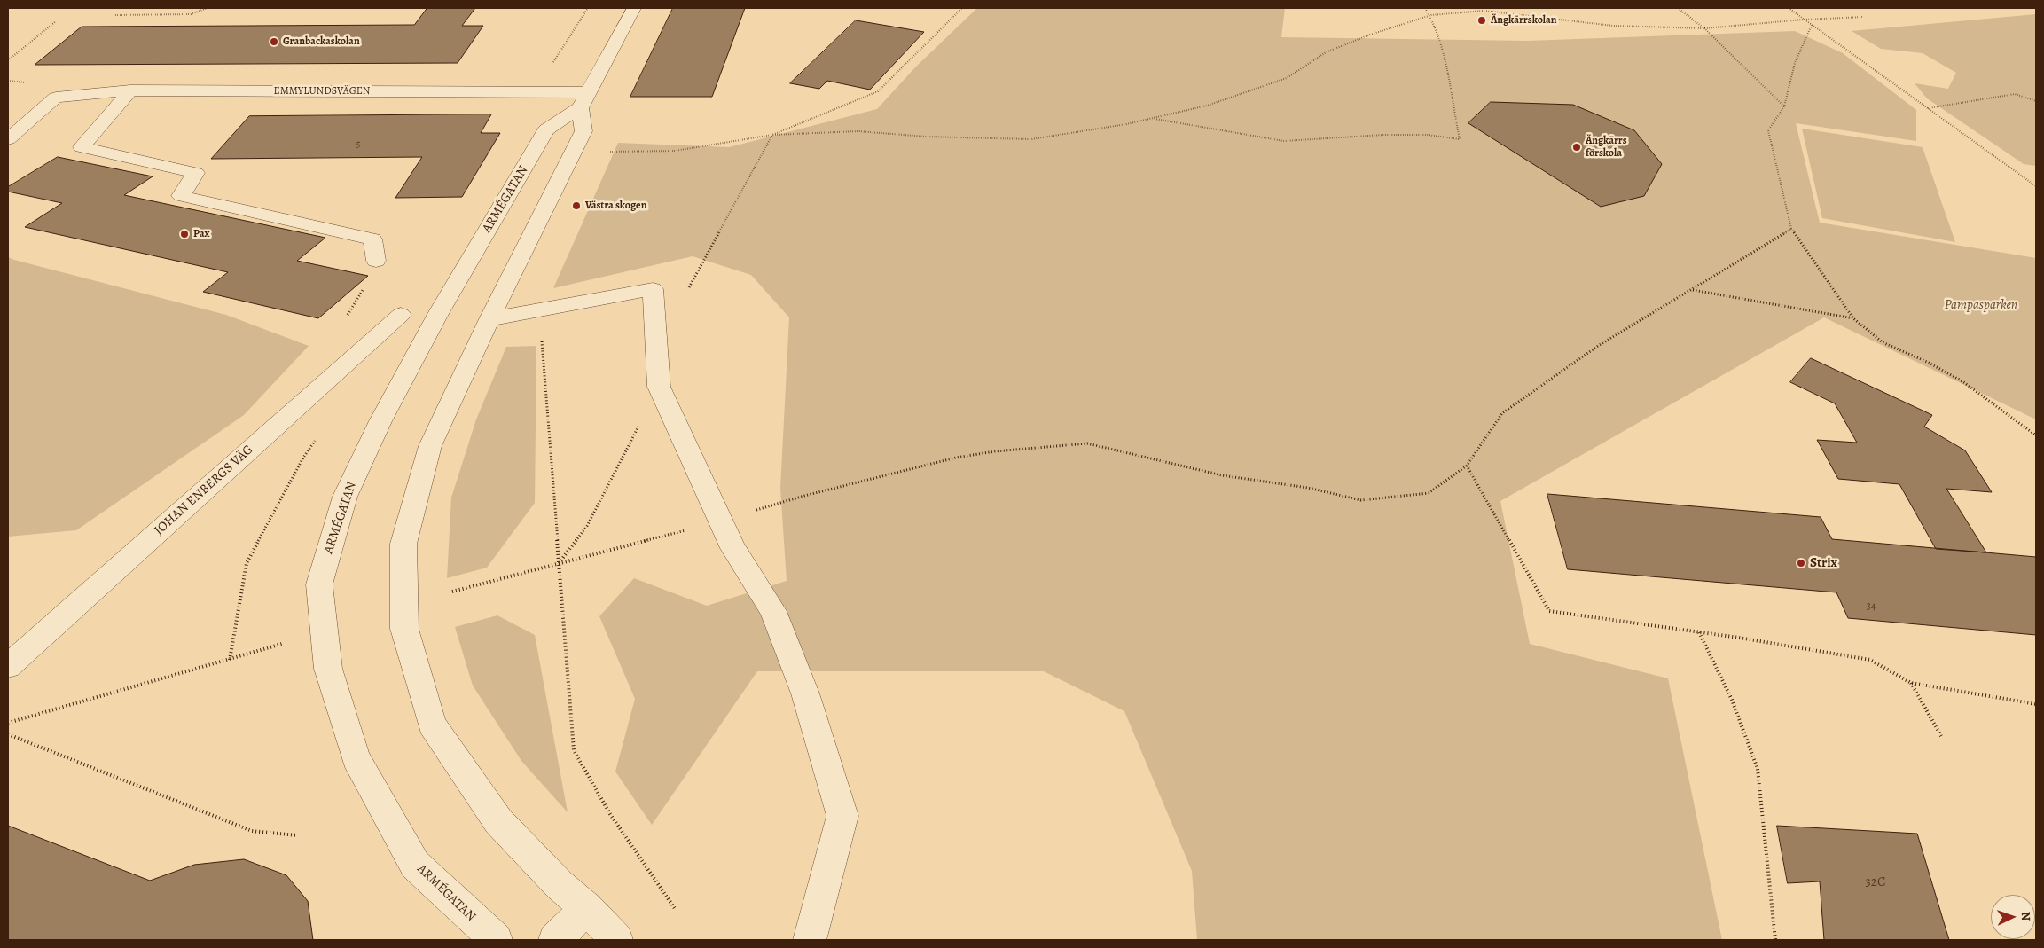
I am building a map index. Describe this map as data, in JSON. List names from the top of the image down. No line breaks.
{"streets":{"street":["EMMYLUNDSVÄGEN","ARMÉGATAN","JOHAN ENBERGS VÄG"]},"crossings":[["EMMYLUNDSVÄGEN","ARMÉGATAN"]],"parks":["Pampasparken"],"places":["Ängkärrskolan","Granbackaskolan","Ängkärrs förskola","Västra skogen","Pax","Strix"],"house_numbers":["5","34","32C"],"north":"right"}
